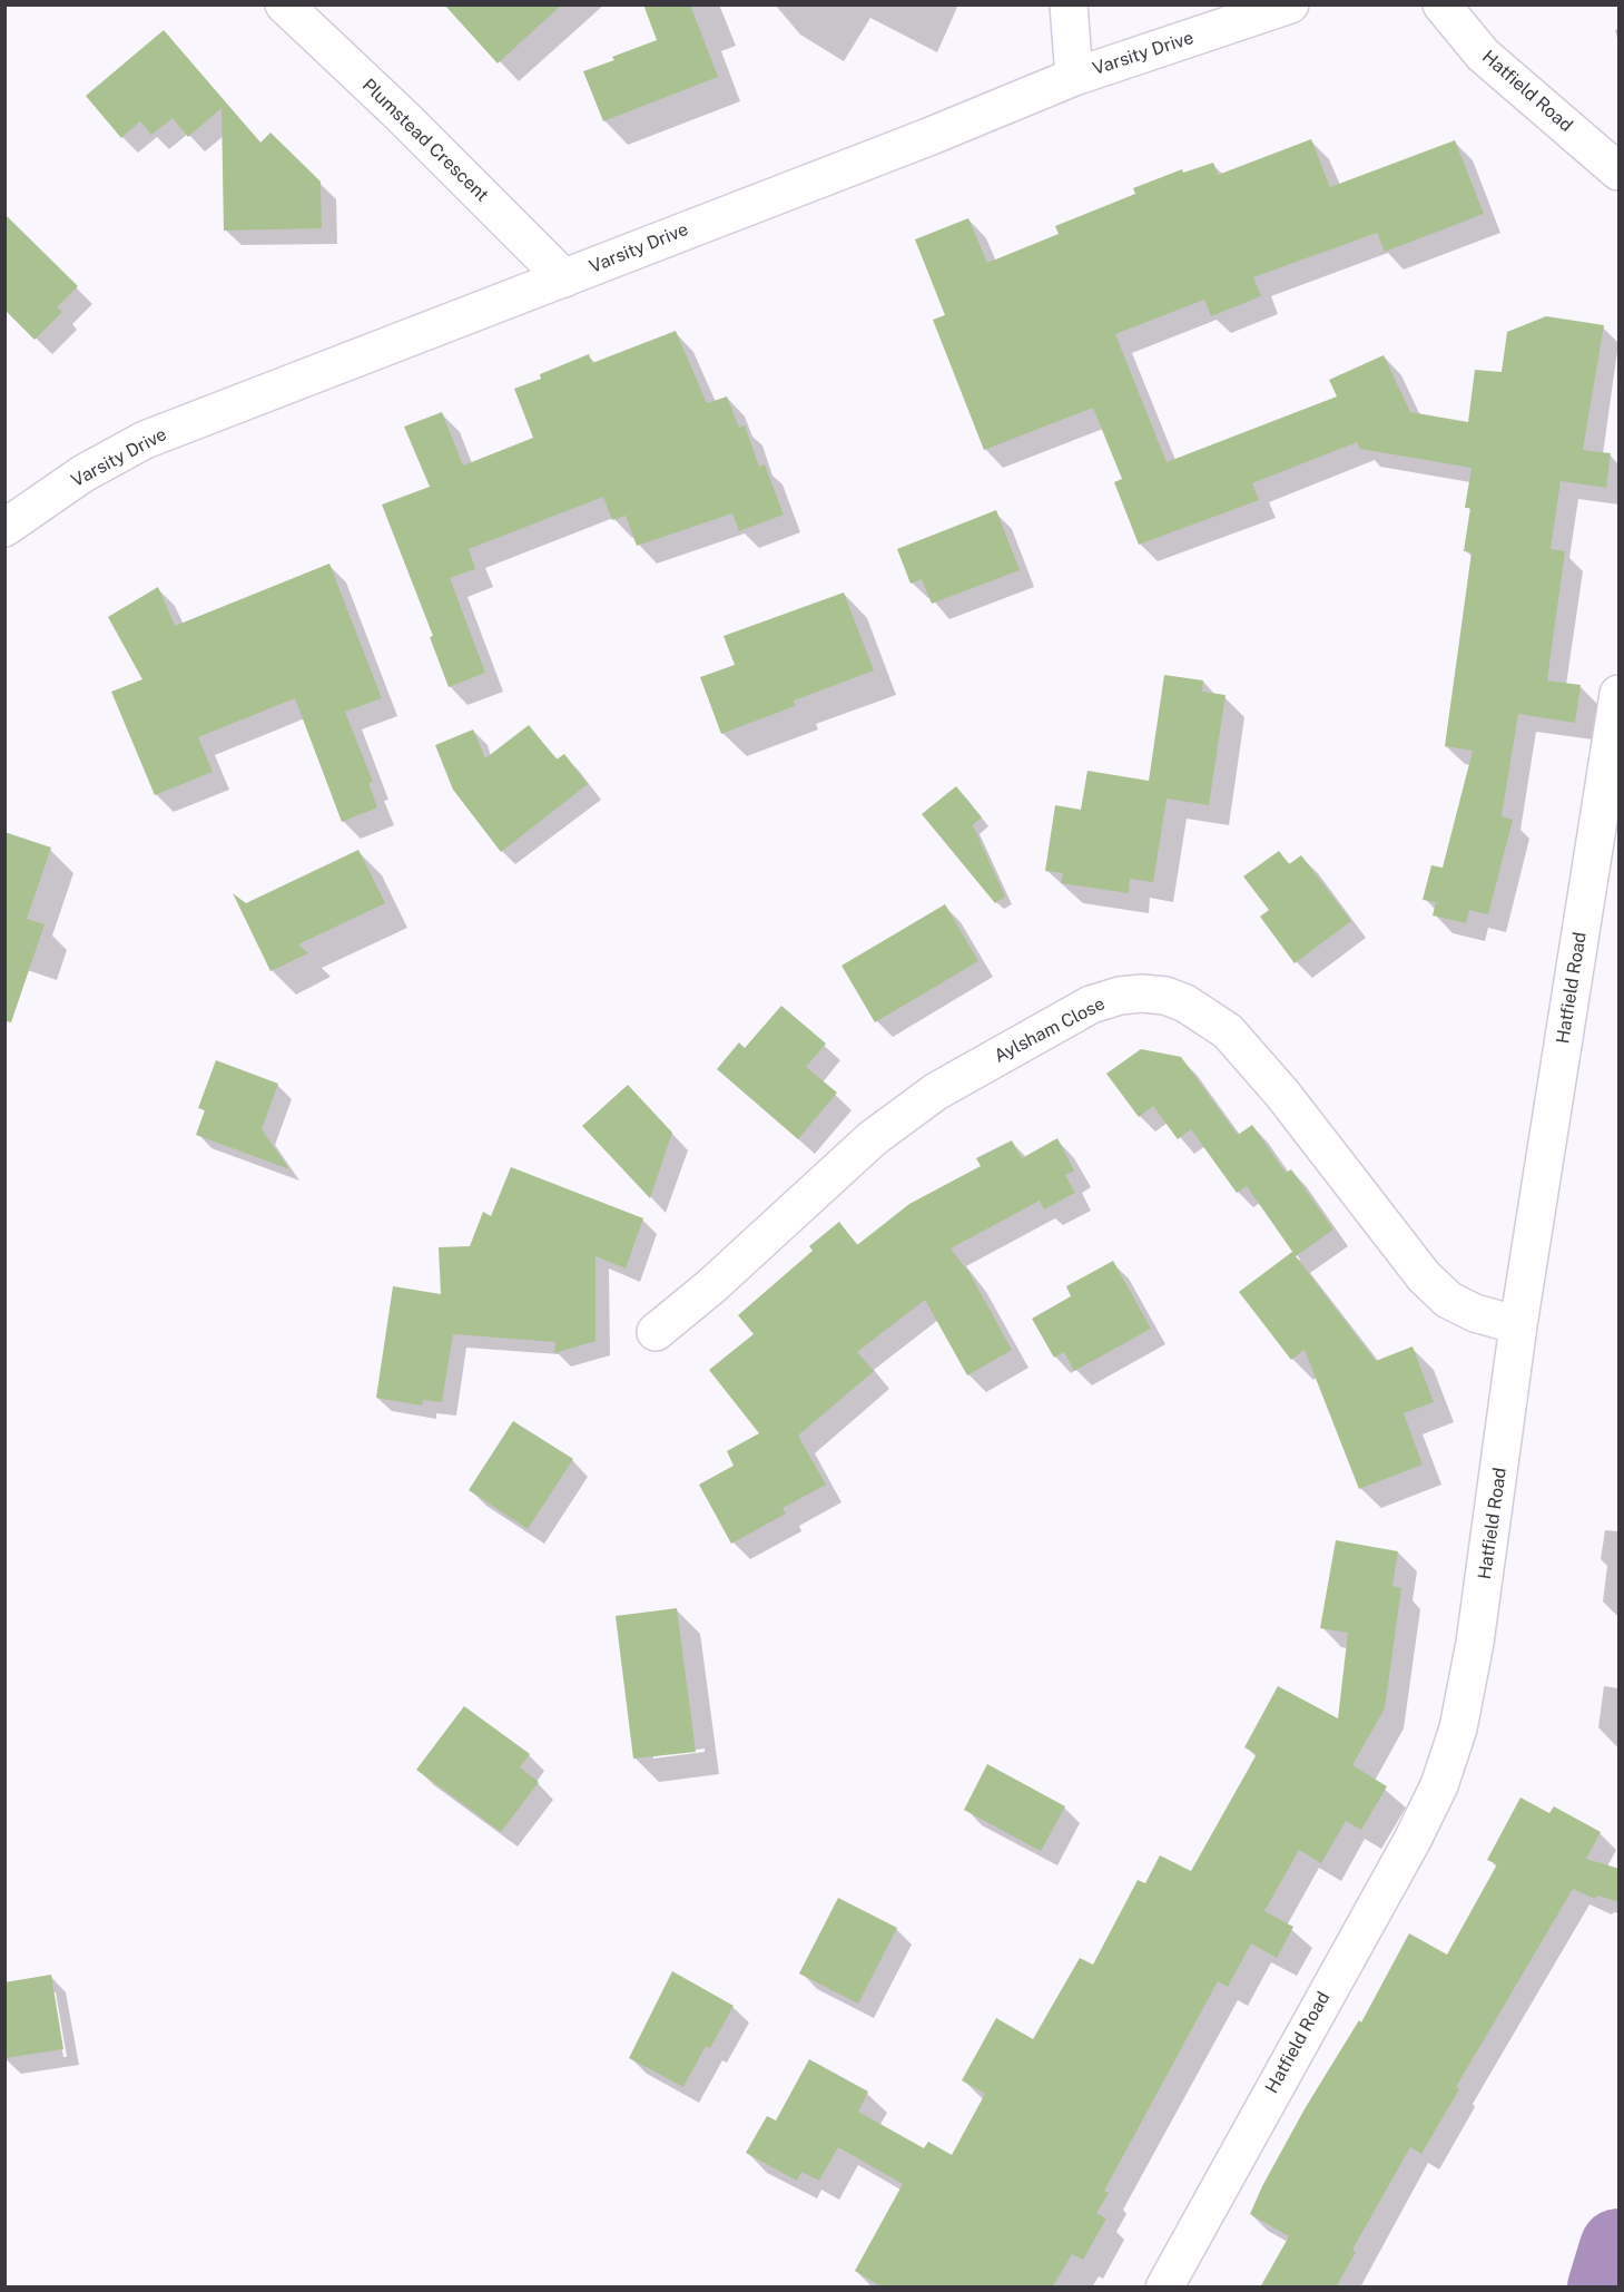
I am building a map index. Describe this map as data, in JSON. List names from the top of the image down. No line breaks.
{"streets":{"street":["Varsity Drive","Hatfield Road","Plumstead Crescent","Aylsham Close"]},"crossings":[["Varsity Drive","Plumstead Crescent"],["Hatfield Road","Aylsham Close"]]}
